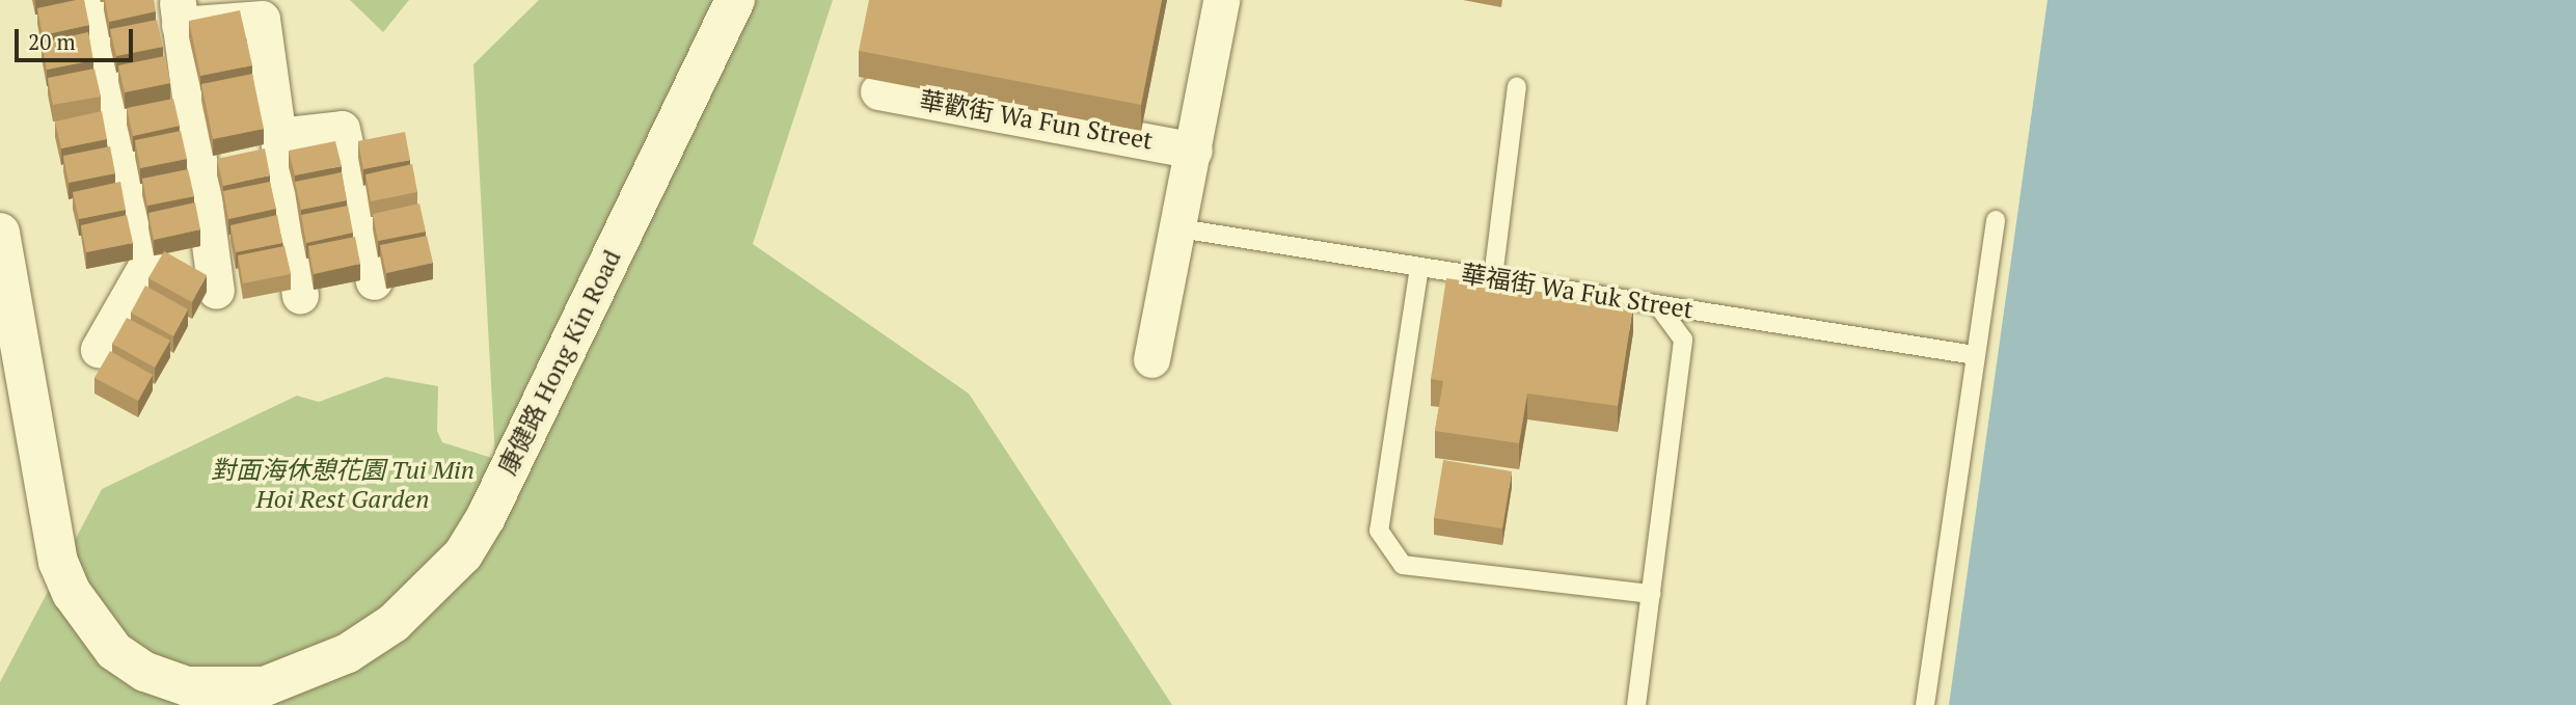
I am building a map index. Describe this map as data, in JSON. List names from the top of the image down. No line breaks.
{"streets":{"street":["華歡街 Wa Fun Street","康健路 Hong Kin Road"],"lane":["華福街 Wa Fuk Street"]},"parks":["對面海休憩花園 Tui Min Hoi Rest Garden"],"scale_bar":"20 m"}
